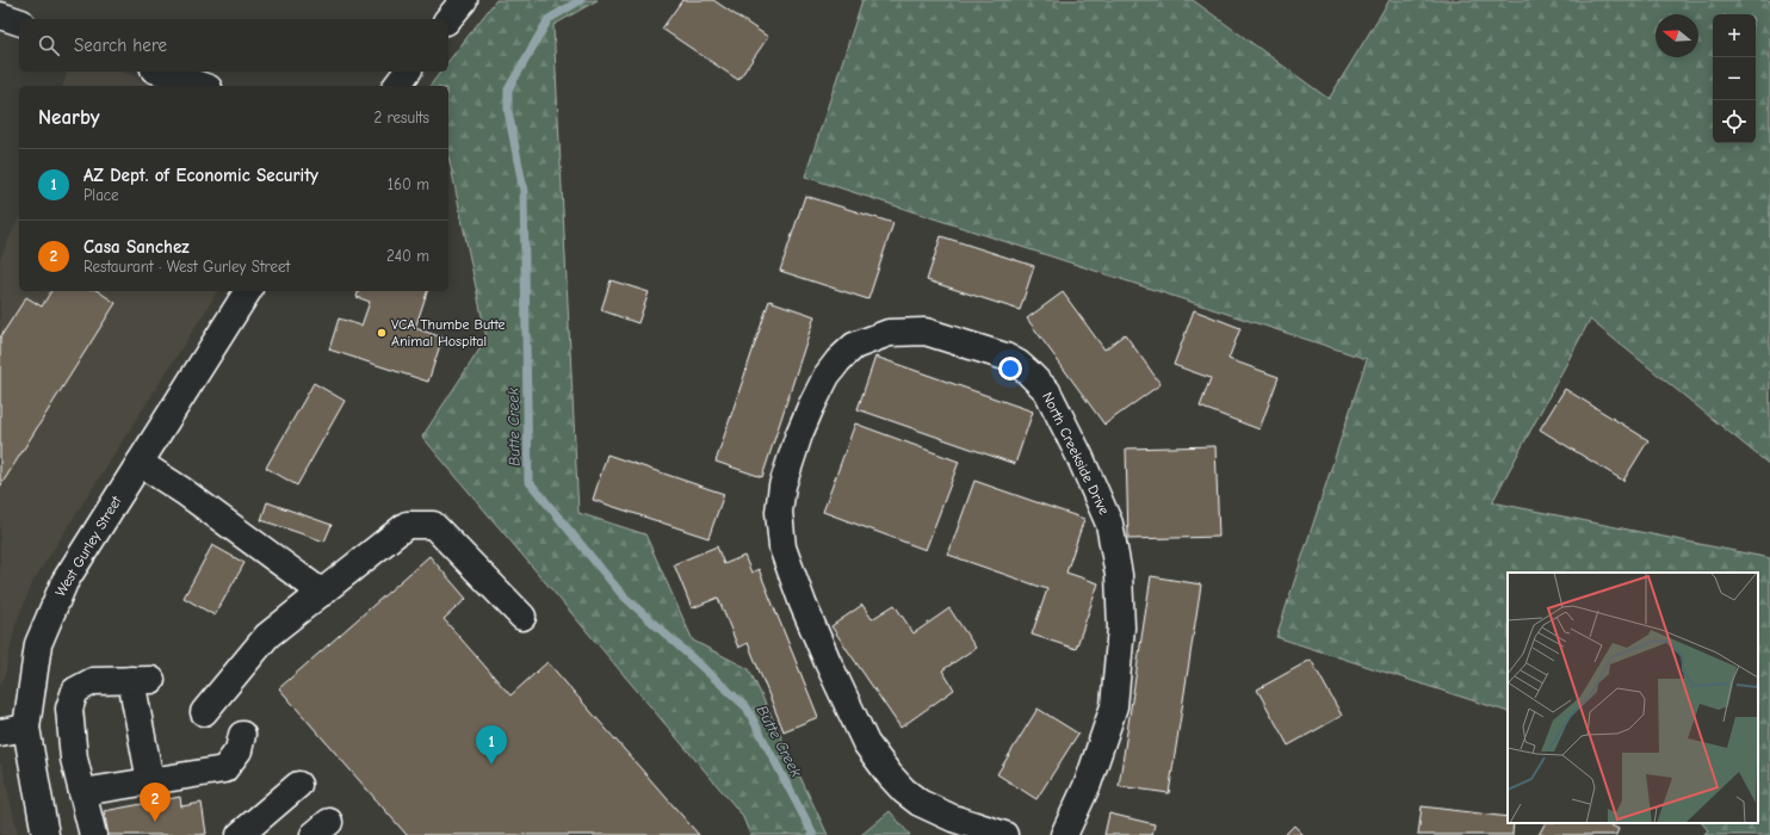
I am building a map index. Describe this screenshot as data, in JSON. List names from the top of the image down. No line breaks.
{"streets":{"street":["North Creekside Drive","West Gurley Street"]},"water":["Butte Creek"],"places":["VCA Thumbe Butte Animal Hospital"],"north":"left","page":{"map_buttons":["+","−"],"search":"Search here","heading":["Nearby","2 results"],"list":[{"mark":"1","name":"AZ Dept. of Economic Security","note":"Place","value":"160 m"},{"mark":"2","name":"Casa Sanchez","note":"Restaurant · West Gurley Street","value":"240 m"}],"pins":["1","2"]}}
